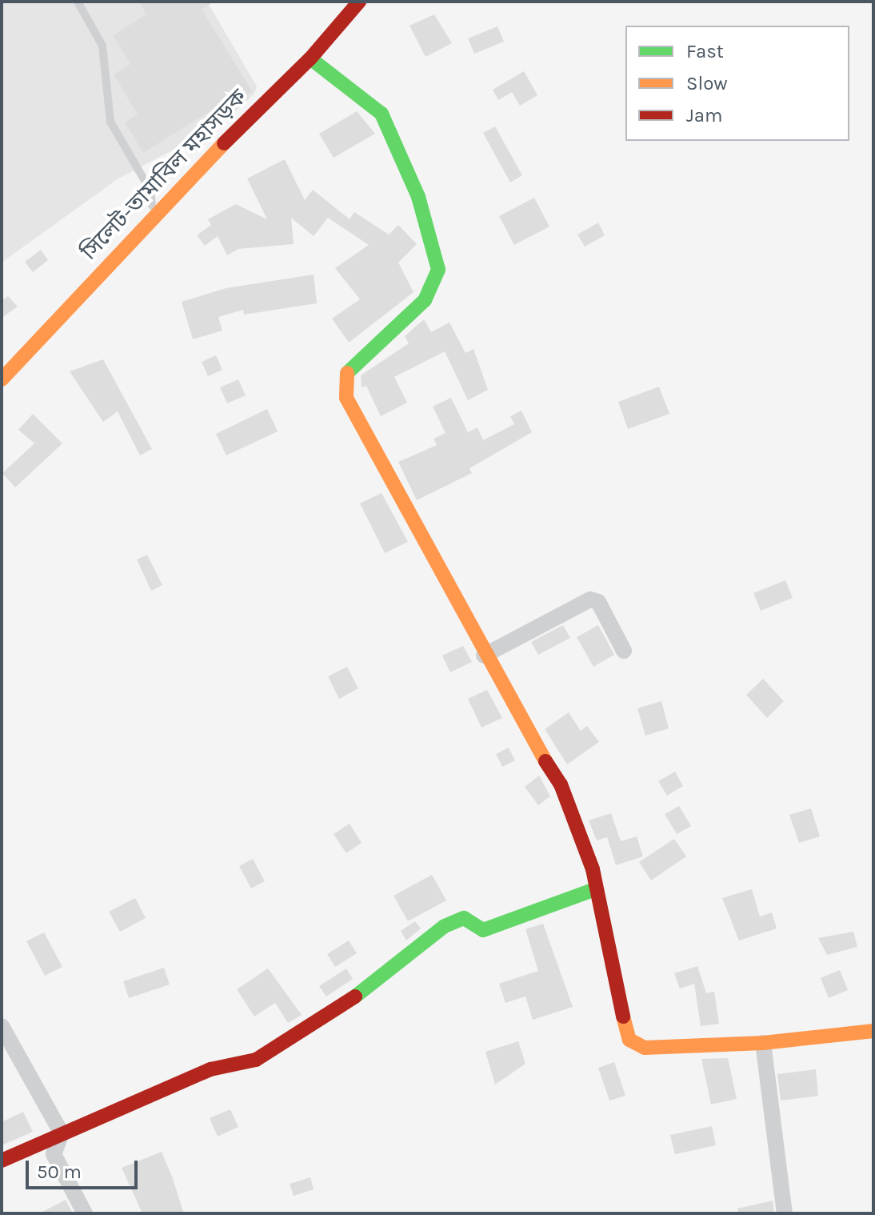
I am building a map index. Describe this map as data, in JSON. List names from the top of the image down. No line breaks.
{"streets":{"main road":["সিলেট-তামাবিল মহাসড়ক"]},"legend":["Fast","Slow","Jam"],"scale_bar":"50 m"}
